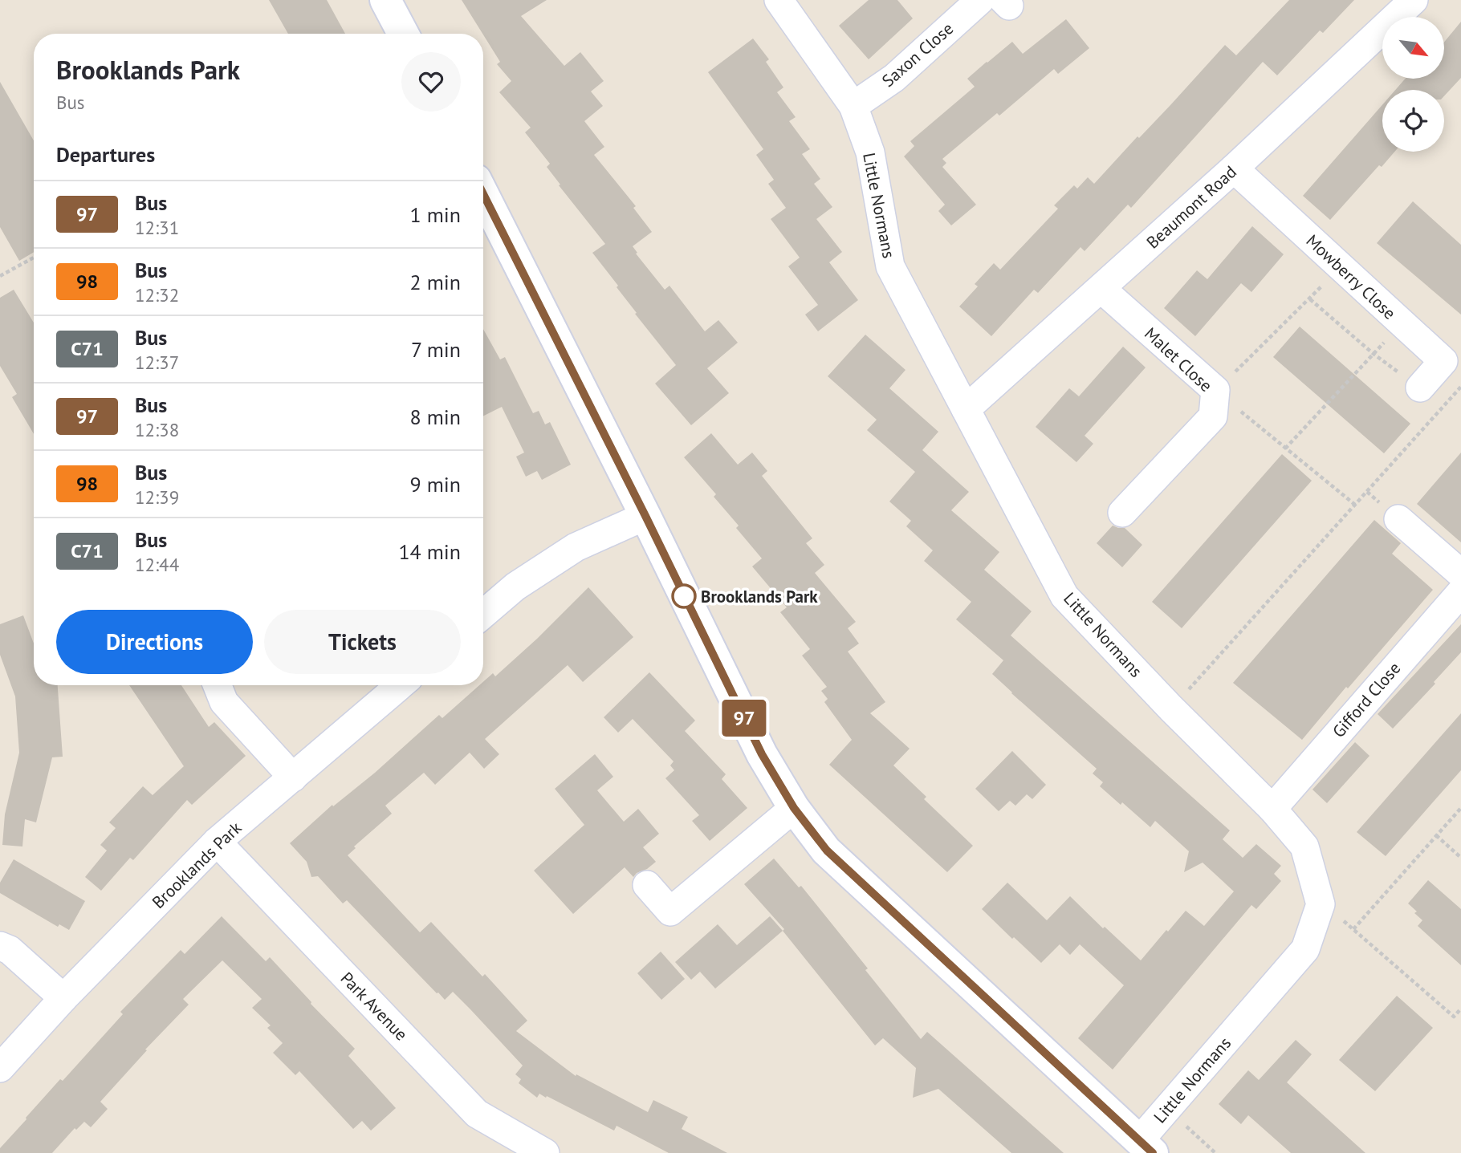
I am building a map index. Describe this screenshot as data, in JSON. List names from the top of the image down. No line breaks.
{"streets":{"street":["Saxon Close","Little Normans","Beaumont Road","Mowberry Close","Malet Close","Gifford Close","Brooklands Park","Park Avenue"]},"crossings":[["Saxon Close","Little Normans"],["Little Normans","Beaumont Road"],["Little Normans","Gifford Close"],["Beaumont Road","Mowberry Close"],["Beaumont Road","Malet Close"],["Brooklands Park","Park Avenue"]],"places":["Brooklands Park"],"lines":["bus line 97"],"north":"bottom right","page":{"on_map":"97","heading":[["Brooklands Park","Bus"],"Departures"],"list":[{"mark":"97","name":"Bus","note":"12:31","value":"1 min"},{"mark":"98","name":"Bus","note":"12:32","value":"2 min"},{"mark":"C71","name":"Bus","note":"12:37","value":"7 min"},{"mark":"97","name":"Bus","note":"12:38","value":"8 min"},{"mark":"98","name":"Bus","note":"12:39","value":"9 min"},{"mark":"C71","name":"Bus","note":"12:44","value":"14 min"}],"buttons":["Directions","Tickets"]}}
